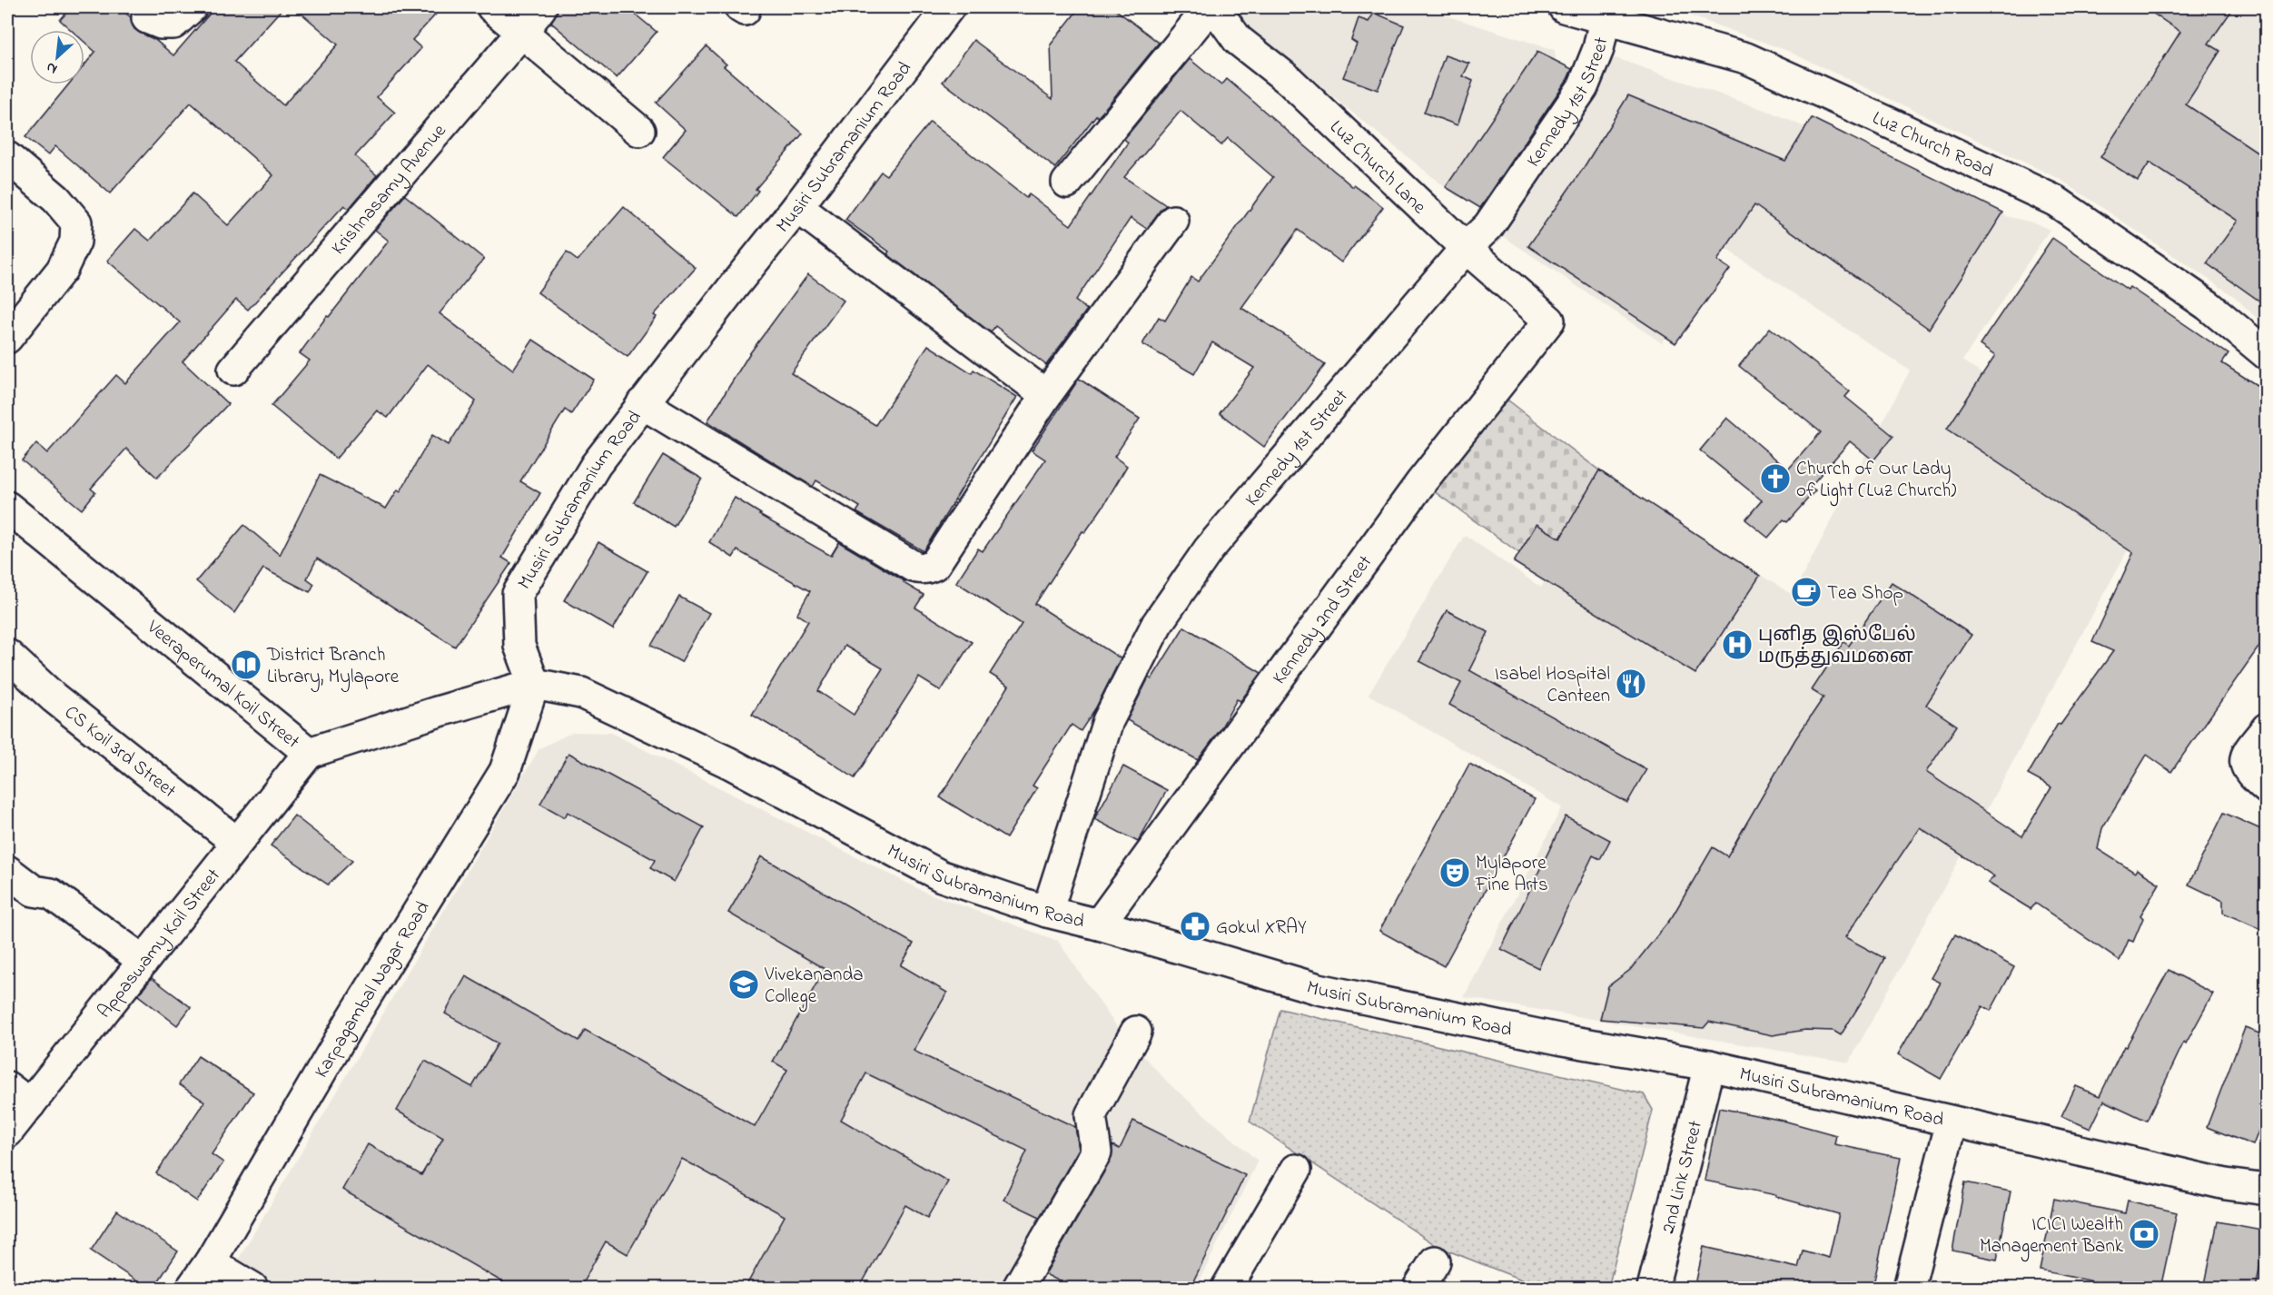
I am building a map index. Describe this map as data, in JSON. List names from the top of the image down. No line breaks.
{"streets":{"street":["Kennedy 1st Street","Luz Church Road","Musiri Subramanium Road","Luz Church Lane","Krishnasamy Avenue","Kennedy 2nd Street","Veeraperumal Koil Street","CS Koil 3rd Street","Appaswamy Koil Street","Karpagambal Nagar Road","2nd Link Street"]},"crossings":[["Kennedy 1st Street","Luz Church Road"],["Kennedy 1st Street","Musiri Subramanium Road"],["Kennedy 1st Street","Luz Church Lane"],["Musiri Subramanium Road","Kennedy 2nd Street"],["Musiri Subramanium Road","Veeraperumal Koil Street"],["Musiri Subramanium Road","Karpagambal Nagar Road"],["Musiri Subramanium Road","2nd Link Street"],["Luz Church Lane","Kennedy 2nd Street"],["Veeraperumal Koil Street","Appaswamy Koil Street"],["Veeraperumal Koil Street","Karpagambal Nagar Road"],["CS Koil 3rd Street","Appaswamy Koil Street"]],"places":{"church":["Church of Our Lady of Light (Luz Church)"],"cafe":["Tea Shop"],"hospital":["புனித இஸ்பேல் மருத்துவமனை"],"library":["District Branch Library, Mylapore"],"restaurant":["Isabel Hospital Canteen"],"theatre":["Mylapore Fine Arts"],"pharmacy":["Gokul XRAY"],"school or university":["Vivekananda College"],"bank":["ICICI Wealth Management Bank"]},"north":"bottom left"}
